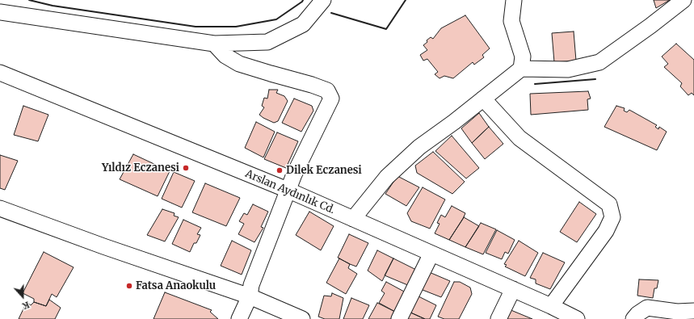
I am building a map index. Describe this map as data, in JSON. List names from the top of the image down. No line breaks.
{"streets":{"street":["Arslan Aydınlık Cd."]},"places":["Yıldız Eczanesi","Dilek Eczanesi","Fatsa Anaokulu"],"north":"bottom"}
